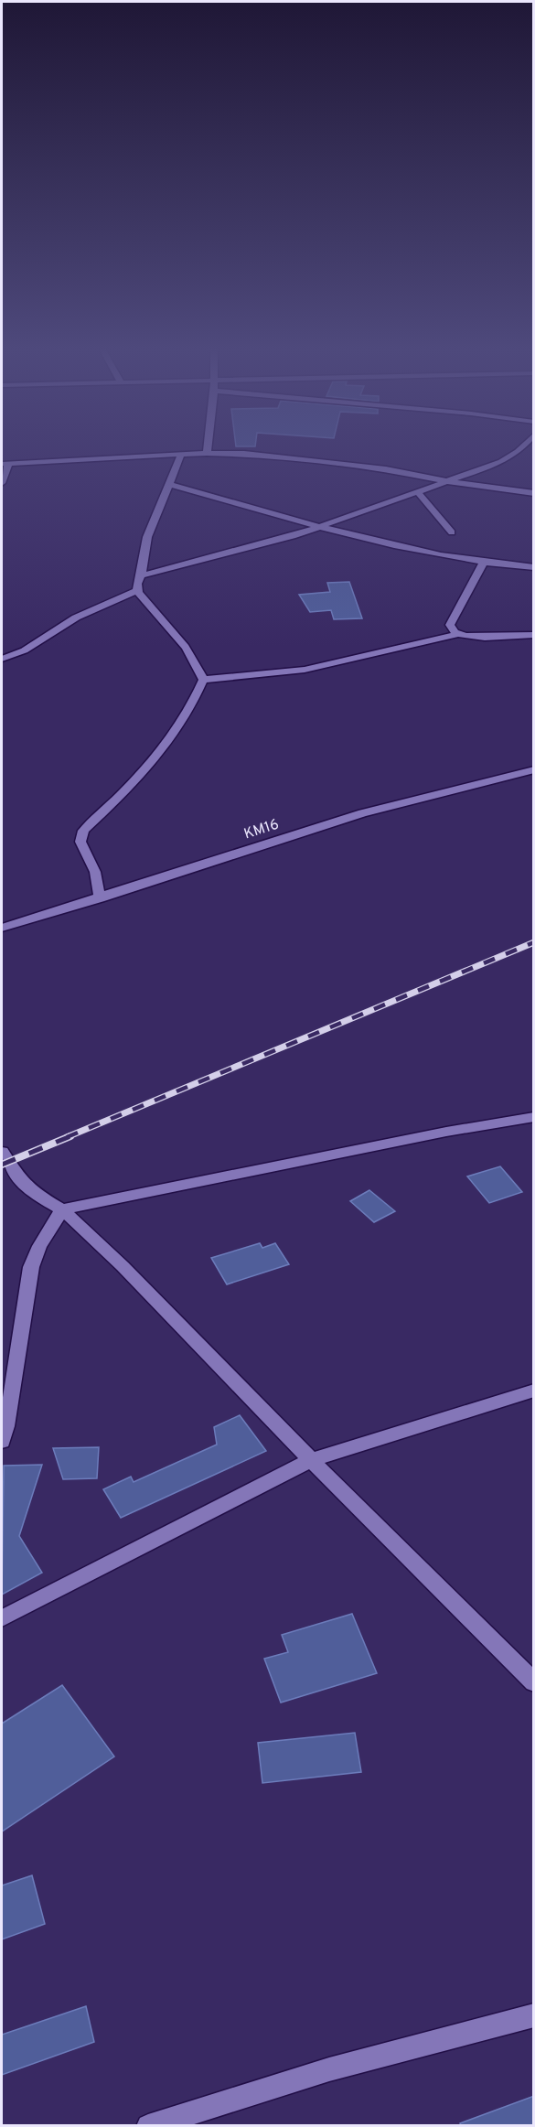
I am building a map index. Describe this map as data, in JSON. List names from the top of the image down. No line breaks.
{"streets":{"street":["KM16"]}}
